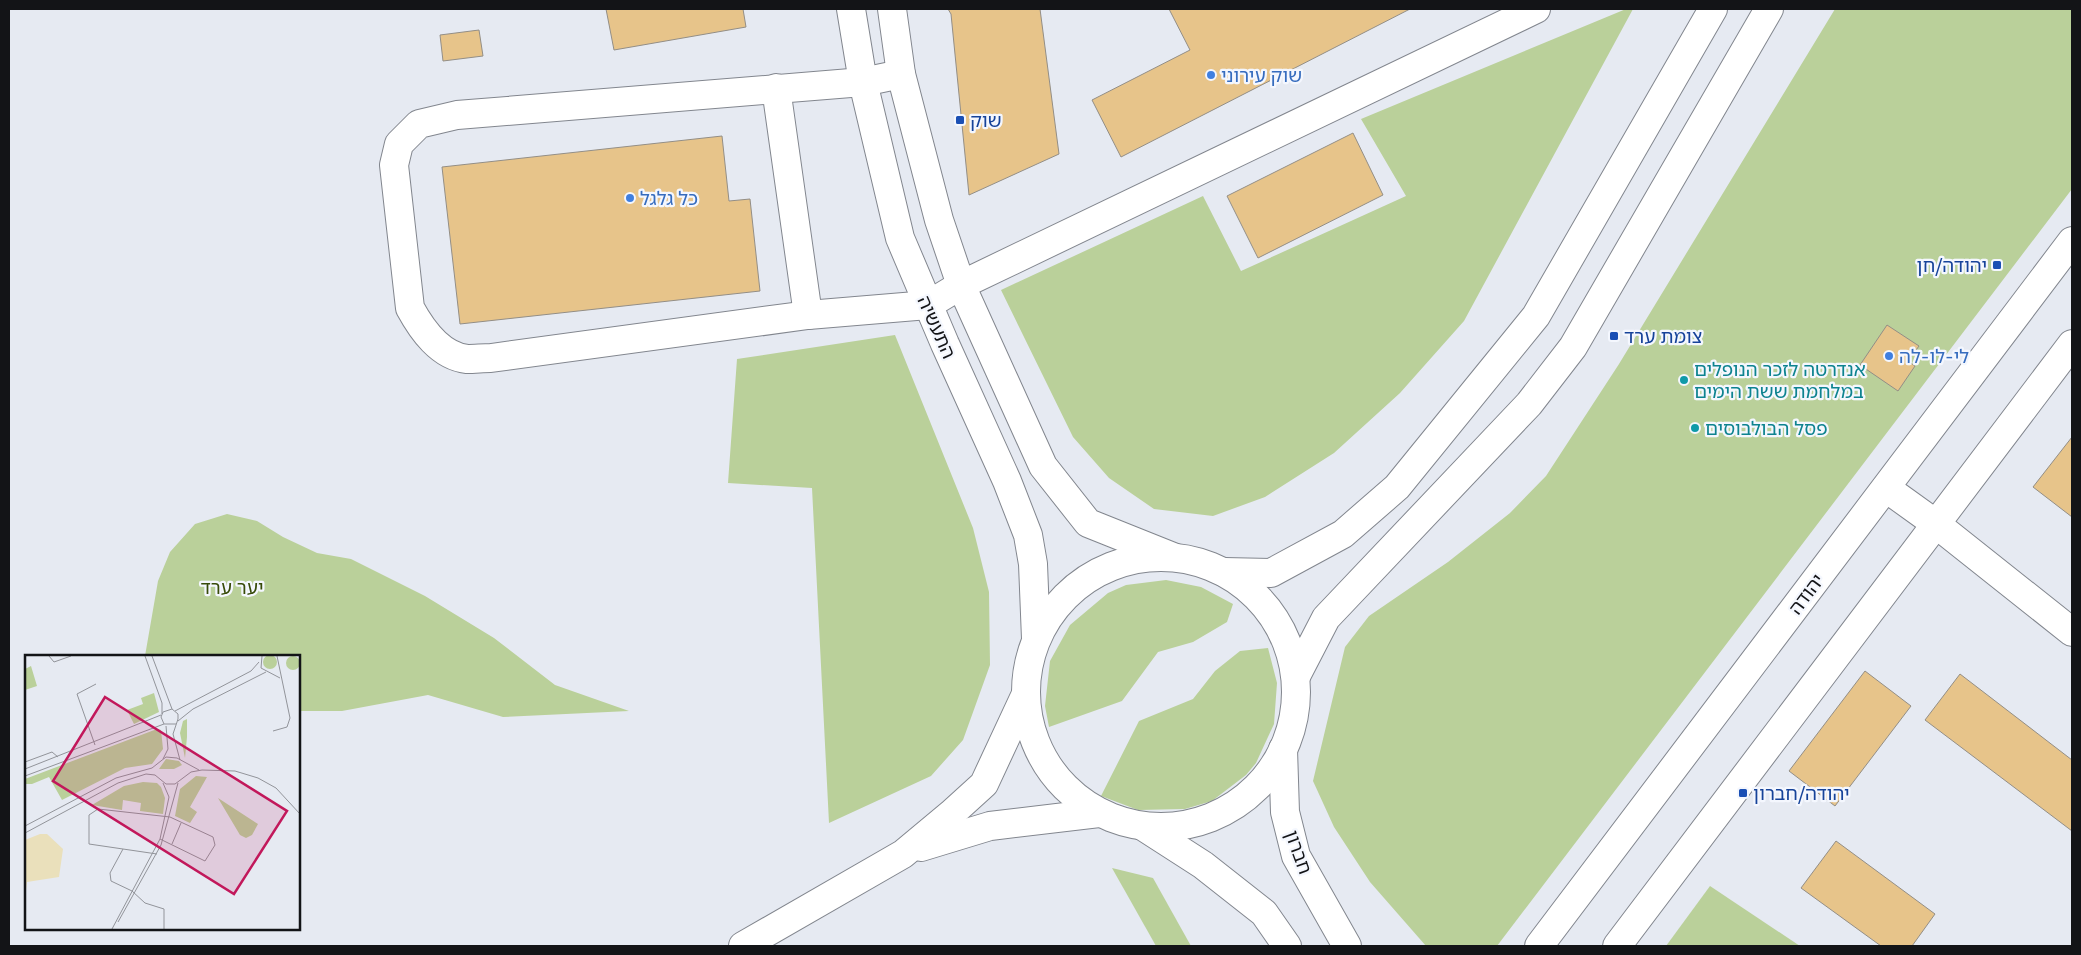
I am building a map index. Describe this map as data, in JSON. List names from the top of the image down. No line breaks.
{"streets":{"main road":["התעשיה","יהודה","חברון"]},"parks":["יער ערד"],"places":{"other":["שוק עירוני","כל גלגל","לי-לו-לה","אנדרטה לזכר הנופלים במלחמת ששת הימים","פסל הבולבוסים"],"transit":["שוק","יהודה/חן","צומת ערד","יהודה/חברון"]}}
